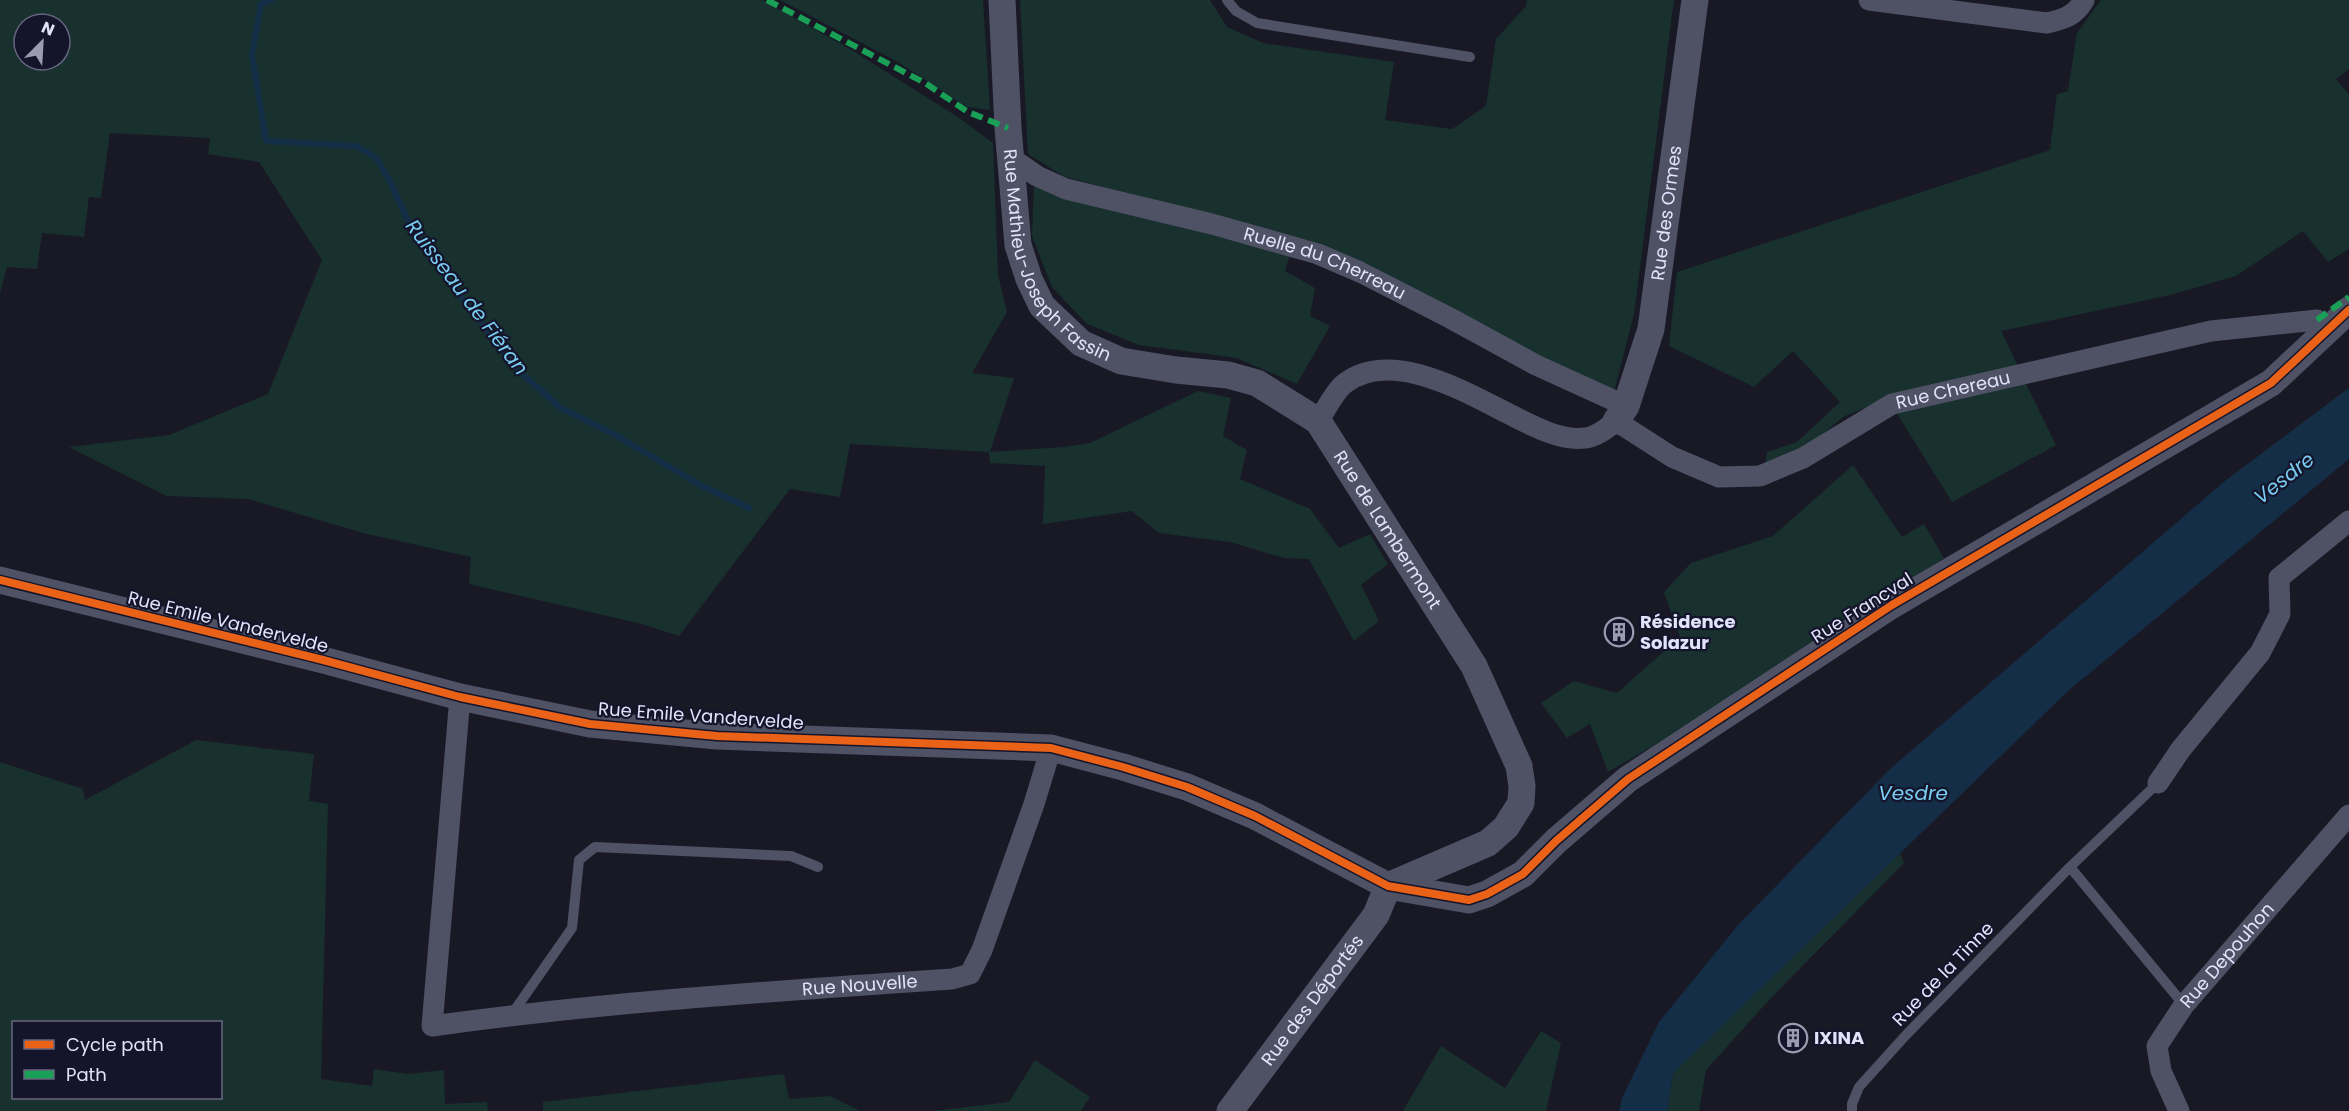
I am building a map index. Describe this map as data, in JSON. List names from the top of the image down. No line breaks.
{"streets":{"street":["Rue des Ormes","Rue Mathieu-Joseph Fassin","Ruelle du Cherreau","Rue Chereau","Rue de Lambermont","Rue Francval","Rue Emile Vandervelde","Rue Depouhon","Rue Nouvelle","Rue des Déportés"],"lane":["Rue de la Tinne"]},"crossings":[["Rue des Ormes","Ruelle du Cherreau"],["Rue des Ormes","Rue Chereau"],["Rue Mathieu-Joseph Fassin","Ruelle du Cherreau"],["Rue Mathieu-Joseph Fassin","Rue de Lambermont"],["Ruelle du Cherreau","Rue Chereau"],["Rue de Lambermont","Rue Francval"],["Rue de Lambermont","Rue Emile Vandervelde"],["Rue de Lambermont","Rue des Déportés"],["Rue Francval","Rue Emile Vandervelde"],["Rue Francval","Rue des Déportés"],["Rue Emile Vandervelde","Rue Nouvelle"],["Rue Emile Vandervelde","Rue des Déportés"]],"water":["Ruisseau de Fiéran","Vesdre"],"places":{"building":["Résidence Solazur","IXINA"]},"legend":["Cycle path","Path"],"north":"top right"}
